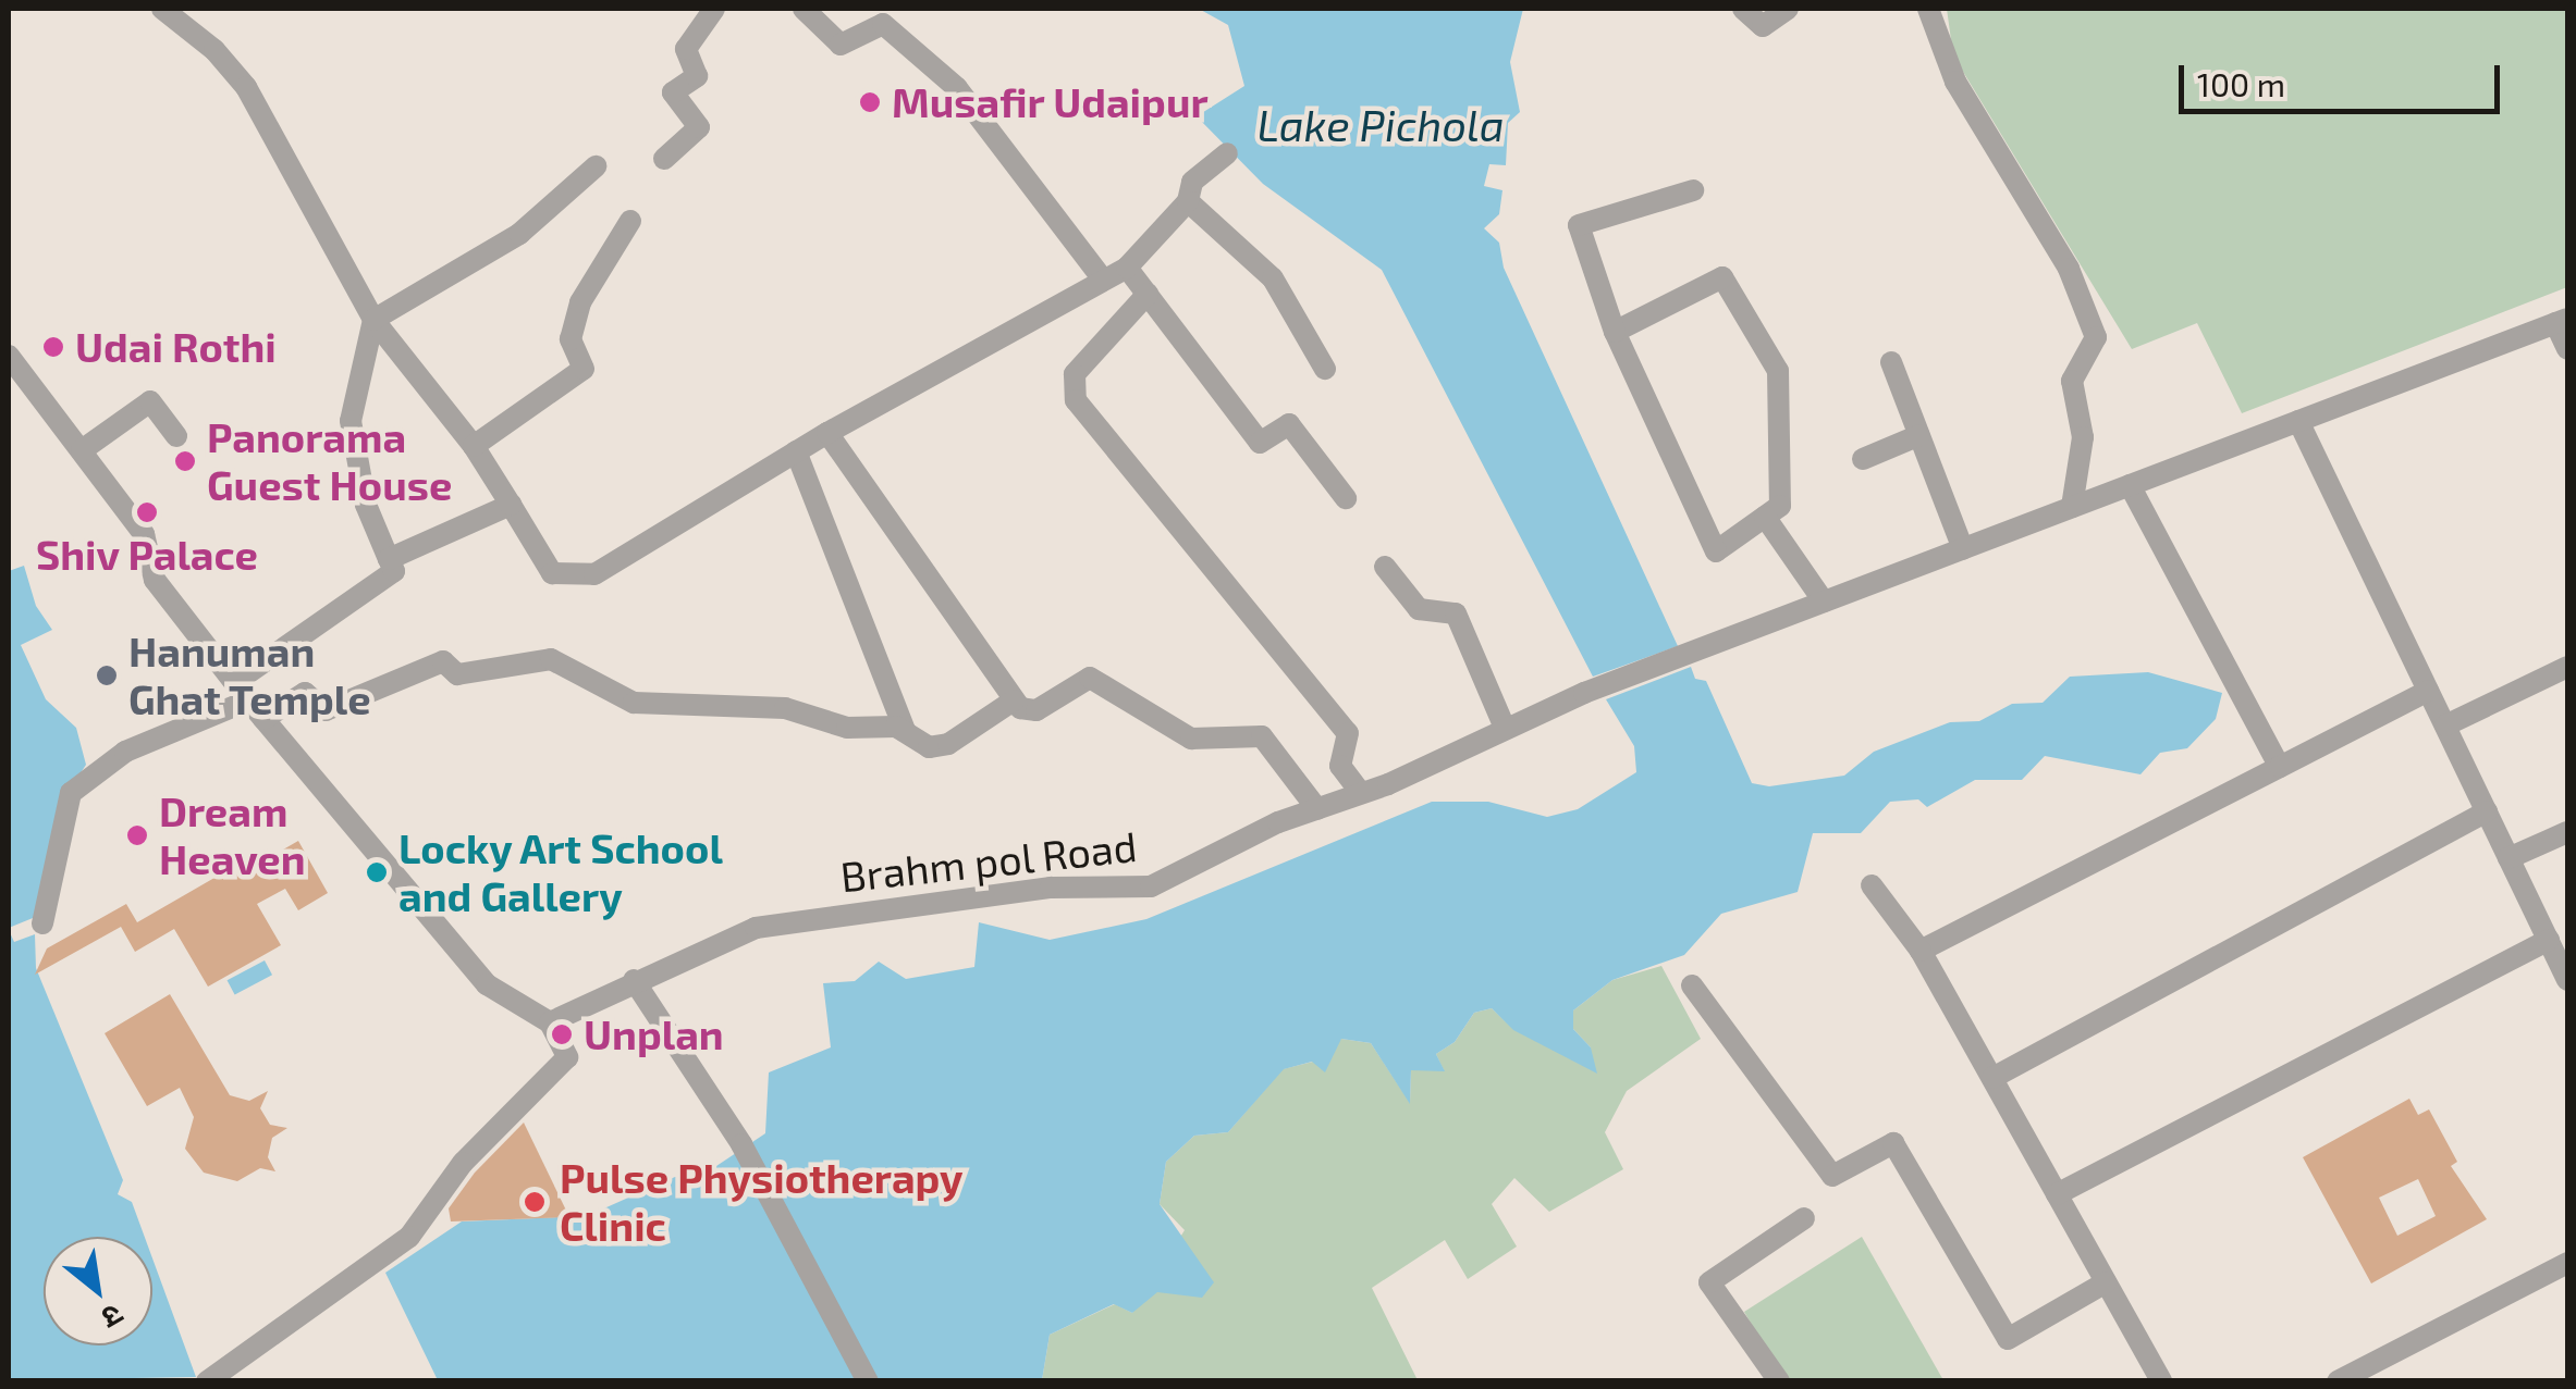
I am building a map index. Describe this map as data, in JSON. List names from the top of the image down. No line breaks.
{"streets":{"street":["Brahm pol Road"]},"water":["Lake Pichola"],"places":["Musafir Udaipur","Udai Rothi","Panorama Guest House","Shiv Palace","Hanuman Ghat Temple","Dream Heaven","Locky Art School and Gallery","Unplan","Pulse Physiotherapy Clinic"],"scale_bar":"100 m","north":"bottom right"}
